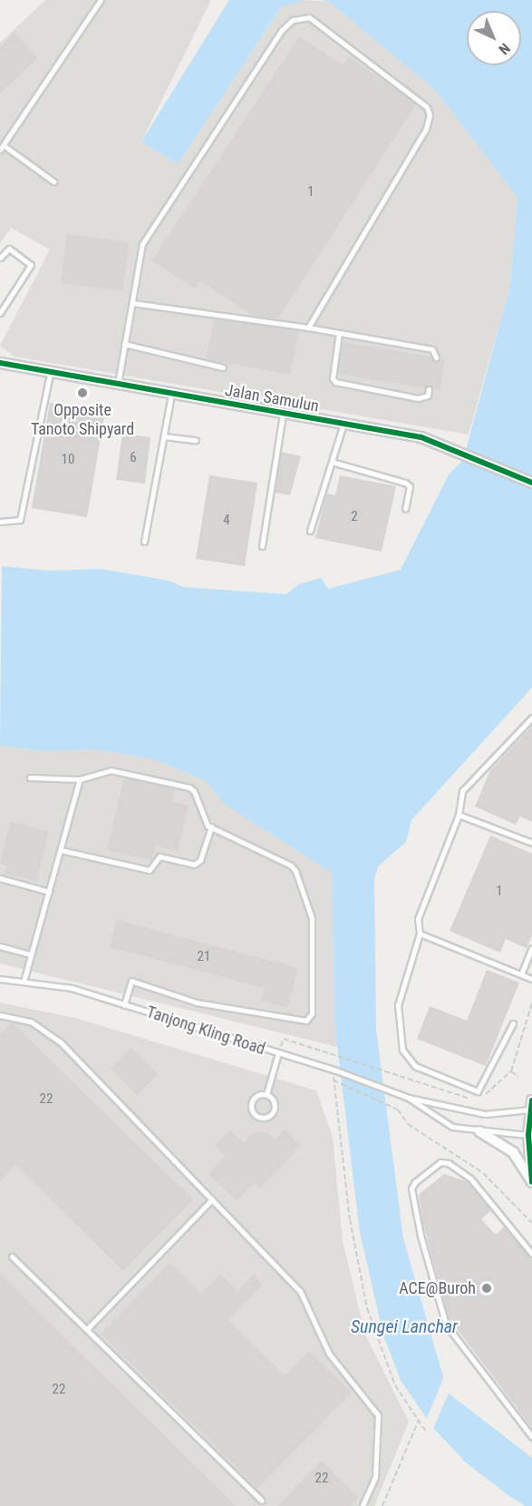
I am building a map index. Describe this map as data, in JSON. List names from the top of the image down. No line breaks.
{"streets":{"street":["Jalan Samulun"],"lane":["Tanjong Kling Road"]},"water":["Sungei Lanchar"],"places":["Opposite Tanoto Shipyard","ACE@Buroh"],"house_numbers":["1","6","10","2","4","1","21","22","22","22"],"north":"bottom right"}
